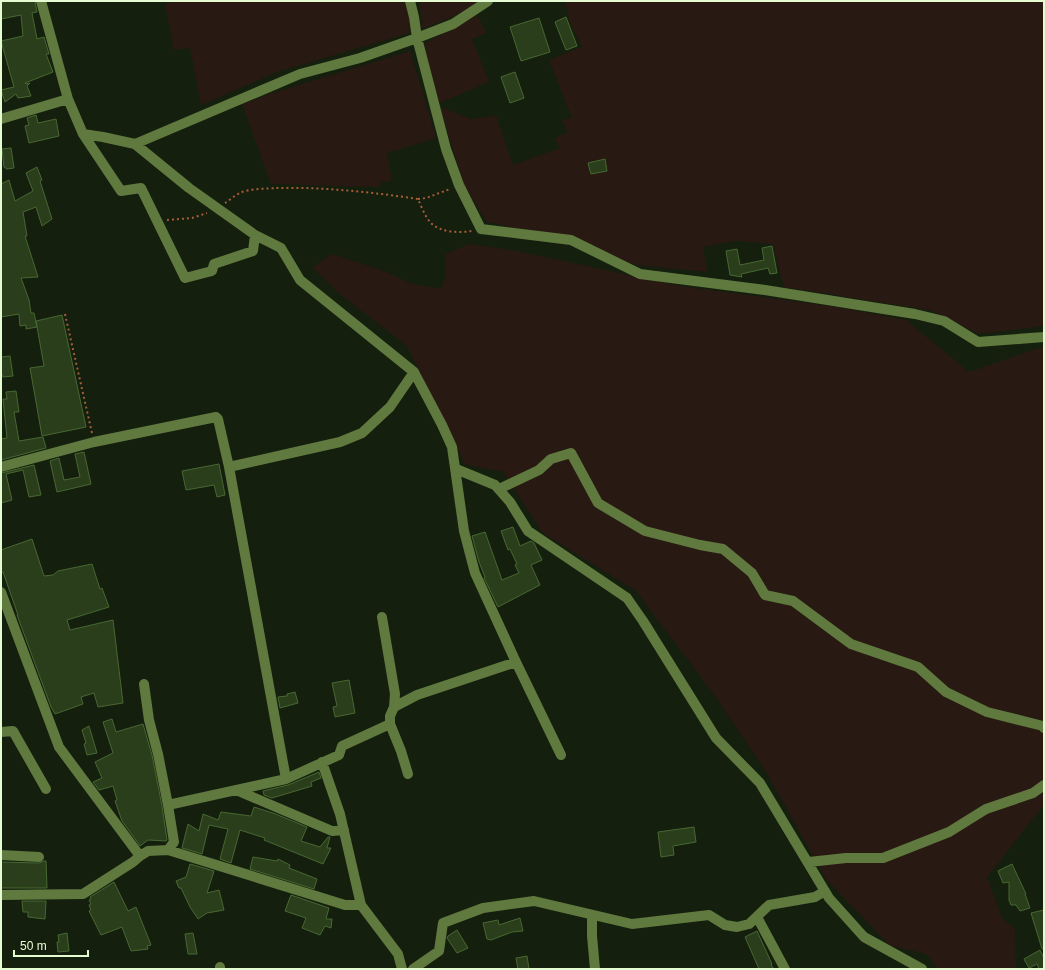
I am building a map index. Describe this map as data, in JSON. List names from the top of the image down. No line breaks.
{"scale_bar":"50 m"}
